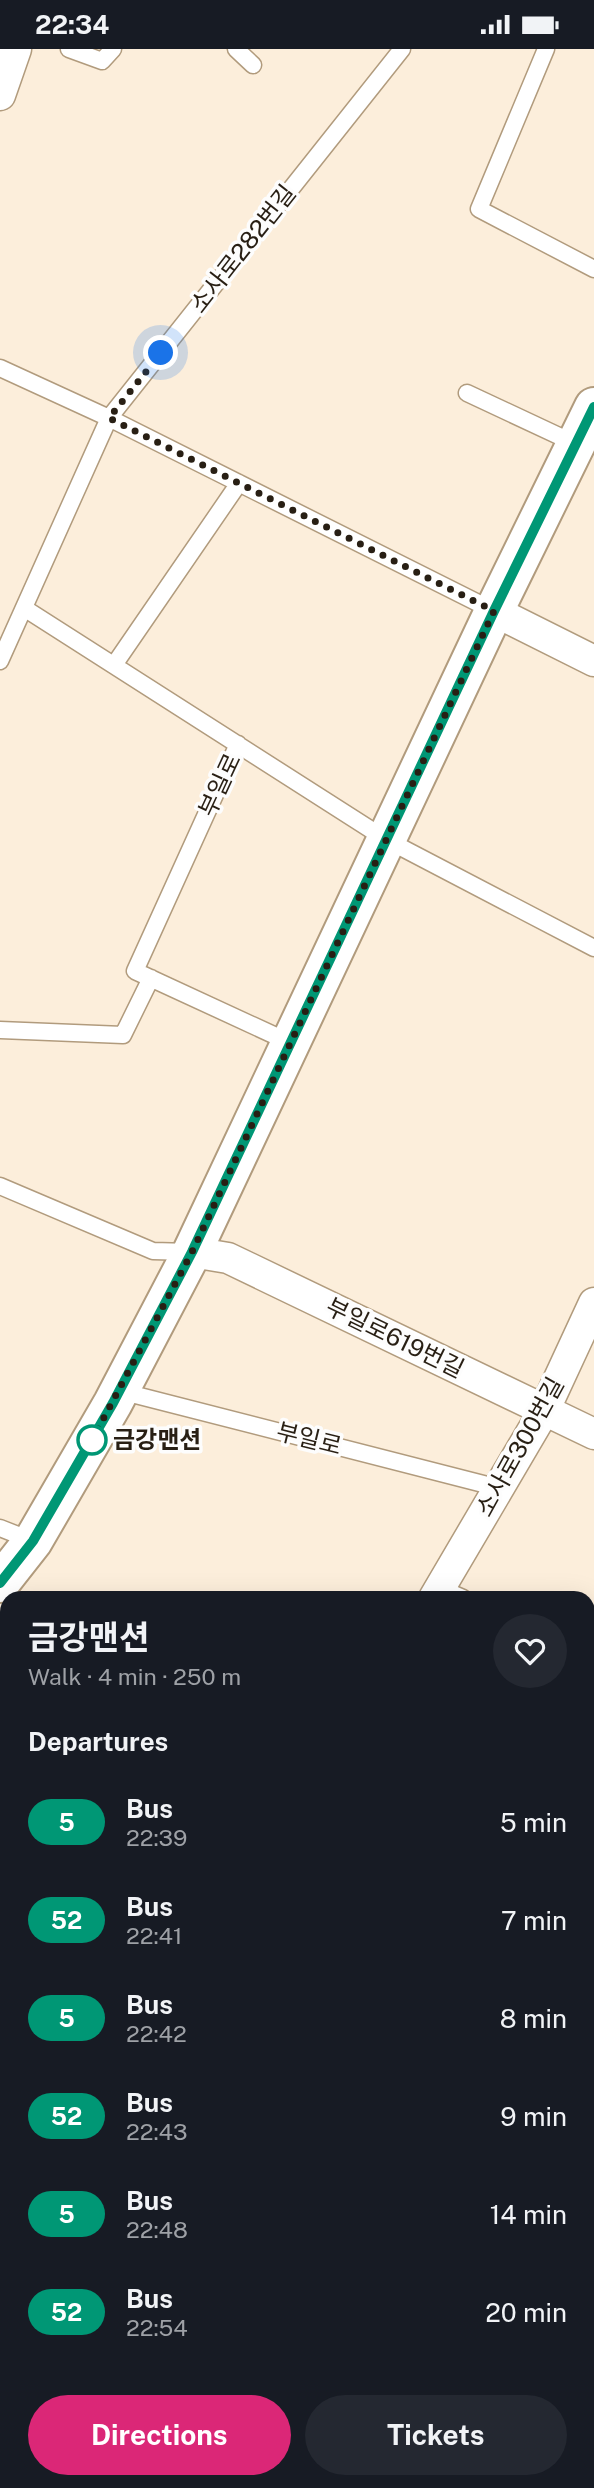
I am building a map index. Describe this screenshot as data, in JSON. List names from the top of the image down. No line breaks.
{"streets":{"street":["부일로619번길","소사로300번길"],"lane":["소사로282번길","부일로"]},"crossings":[["부일로","소사로300번길"],["부일로619번길","소사로300번길"]],"places":["금강맨션"],"lines":["bus line 5"],"page":{"status":"22:34","heading":[["금강맨션","Walk · 4 min · 250 m"],"Departures"],"list":[{"mark":"5","name":"Bus","note":"22:39","value":"5 min"},{"mark":"52","name":"Bus","note":"22:41","value":"7 min"},{"mark":"5","name":"Bus","note":"22:42","value":"8 min"},{"mark":"52","name":"Bus","note":"22:43","value":"9 min"},{"mark":"5","name":"Bus","note":"22:48","value":"14 min"},{"mark":"52","name":"Bus","note":"22:54","value":"20 min"}],"buttons":["Directions","Tickets"]}}
